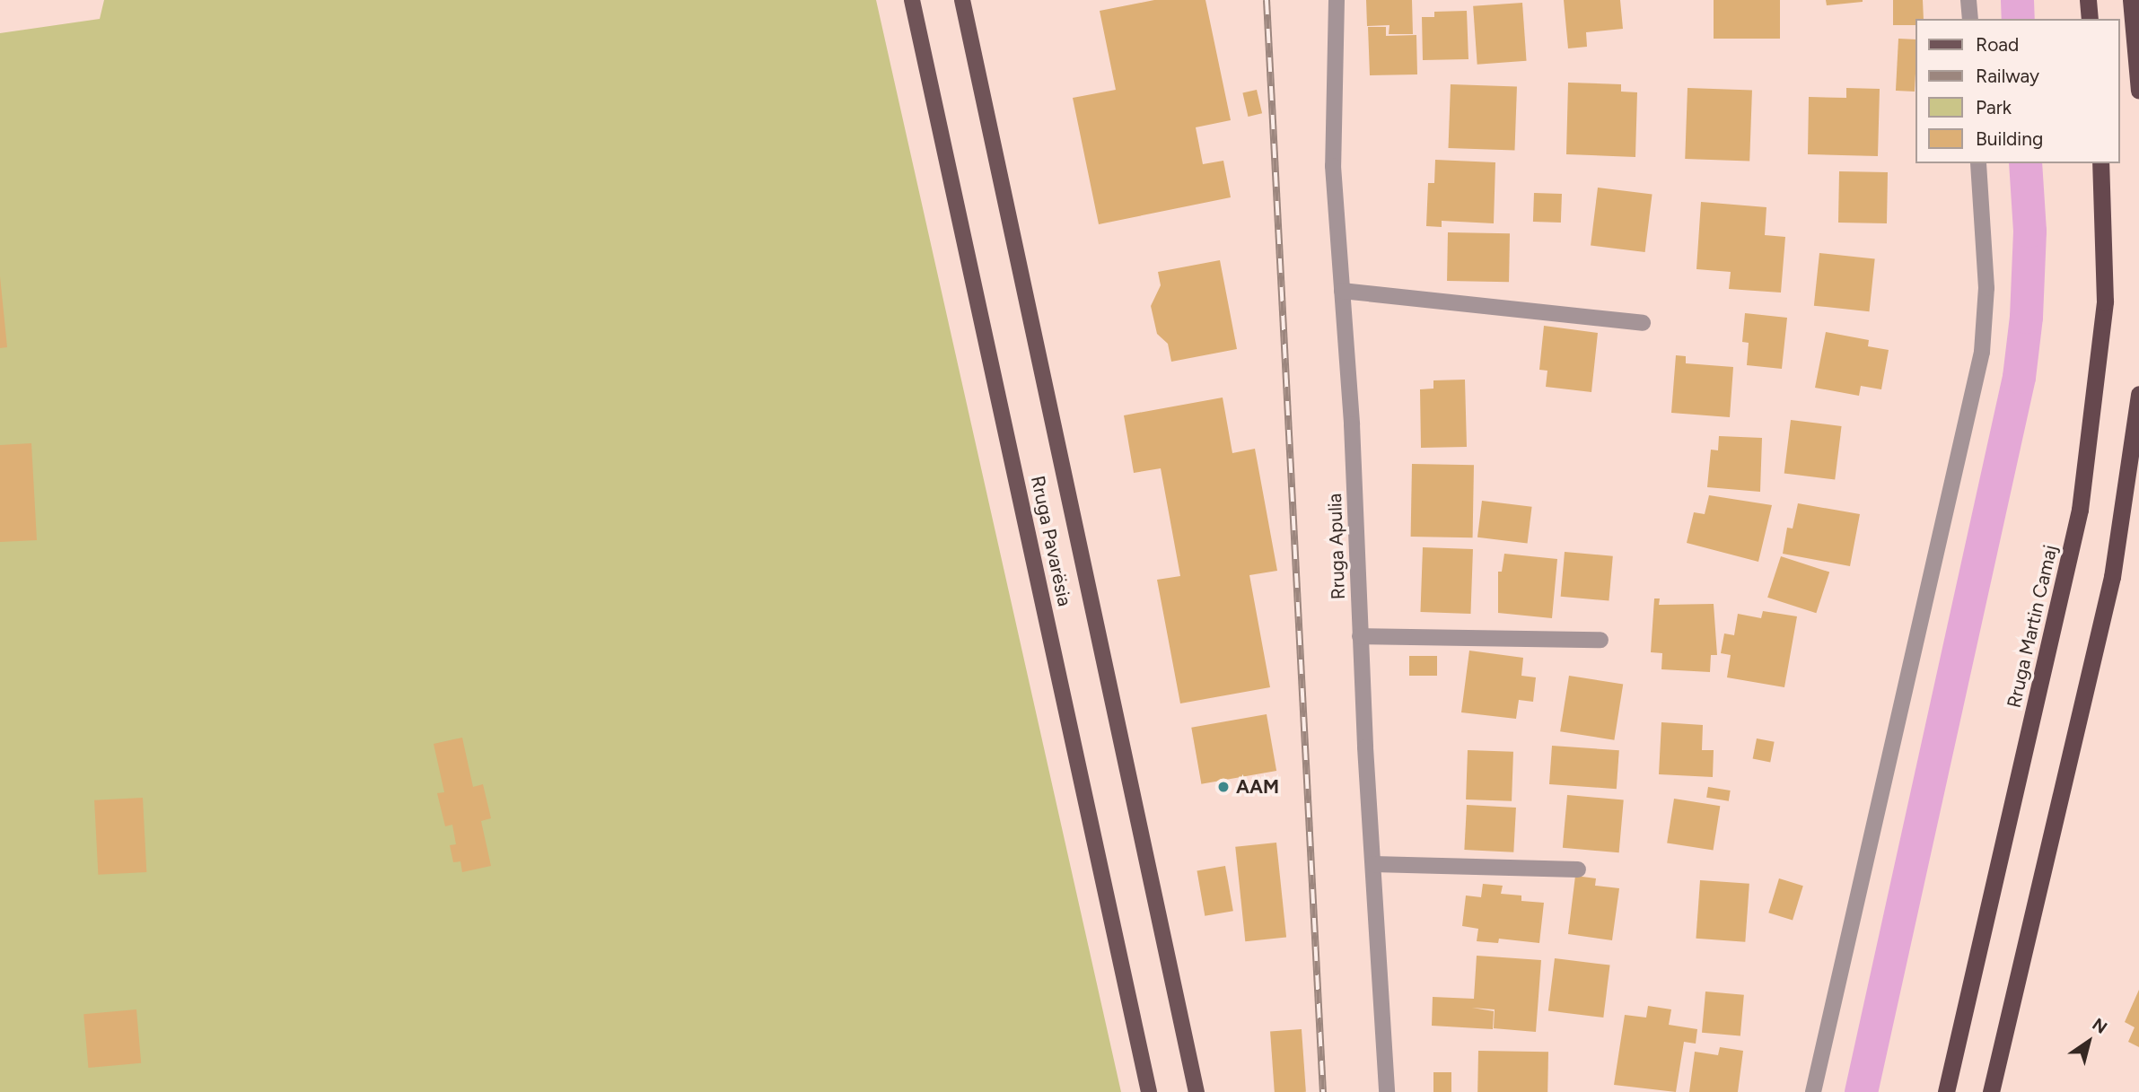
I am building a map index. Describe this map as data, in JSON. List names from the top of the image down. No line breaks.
{"streets":{"highway":["Rruga Martin Camaj"],"main road":["Rruga Pavarësia"],"street":["Rruga Apulia"]},"places":["AAM"],"legend":["Road","Railway","Park","Building"],"north":"top right"}
